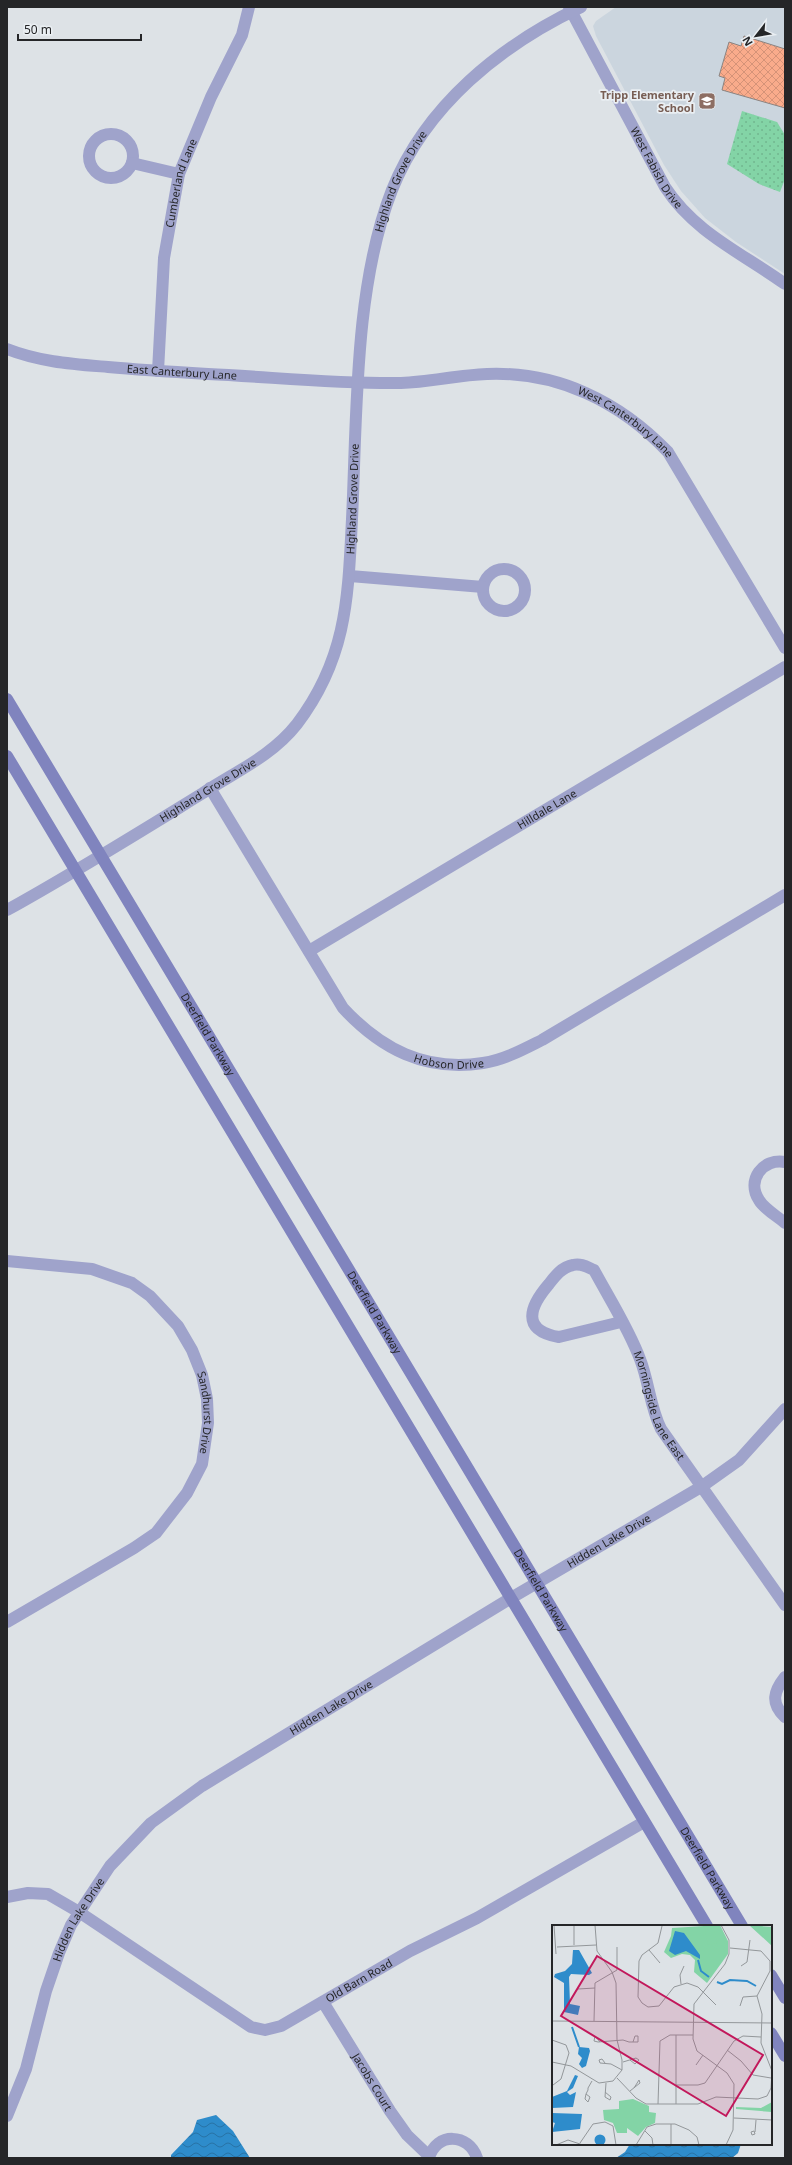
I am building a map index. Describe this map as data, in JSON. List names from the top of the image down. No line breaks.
{"streets":{"main road":["Deerfield Parkway"],"street":["West Fabish Drive","Highland Grove Drive","Cumberland Lane","East Canterbury Lane","West Canterbury Lane","Hilldale Lane","Hobson Drive","Morningside Lane East","Sandhurst Drive","Hidden Lake Drive","Old Barn Road","Jacobs Court"]},"crossings":[["West Fabish Drive","Highland Grove Drive"],["Highland Grove Drive","East Canterbury Lane"],["Highland Grove Drive","West Canterbury Lane"],["Highland Grove Drive","Deerfield Parkway"],["Highland Grove Drive","Hobson Drive"],["Cumberland Lane","East Canterbury Lane"],["East Canterbury Lane","West Canterbury Lane"],["Hilldale Lane","Hobson Drive"],["Deerfield Parkway","Hidden Lake Drive"],["Morningside Lane East","Hidden Lake Drive"],["Hidden Lake Drive","Old Barn Road"],["Old Barn Road","Jacobs Court"]],"places":{"school or university":["Tripp Elementary School"]},"scale_bar":"50 m","north":"bottom left"}
